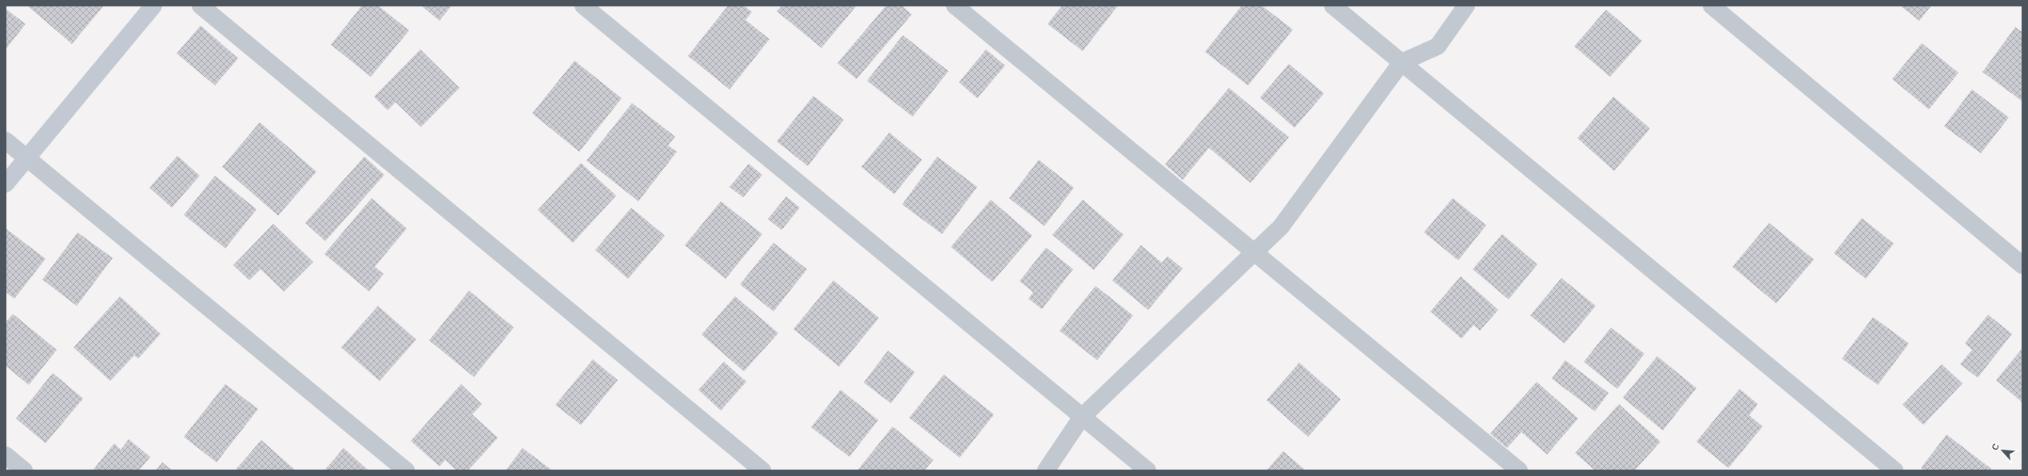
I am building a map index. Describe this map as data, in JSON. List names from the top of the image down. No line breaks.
{"north":"top left"}
